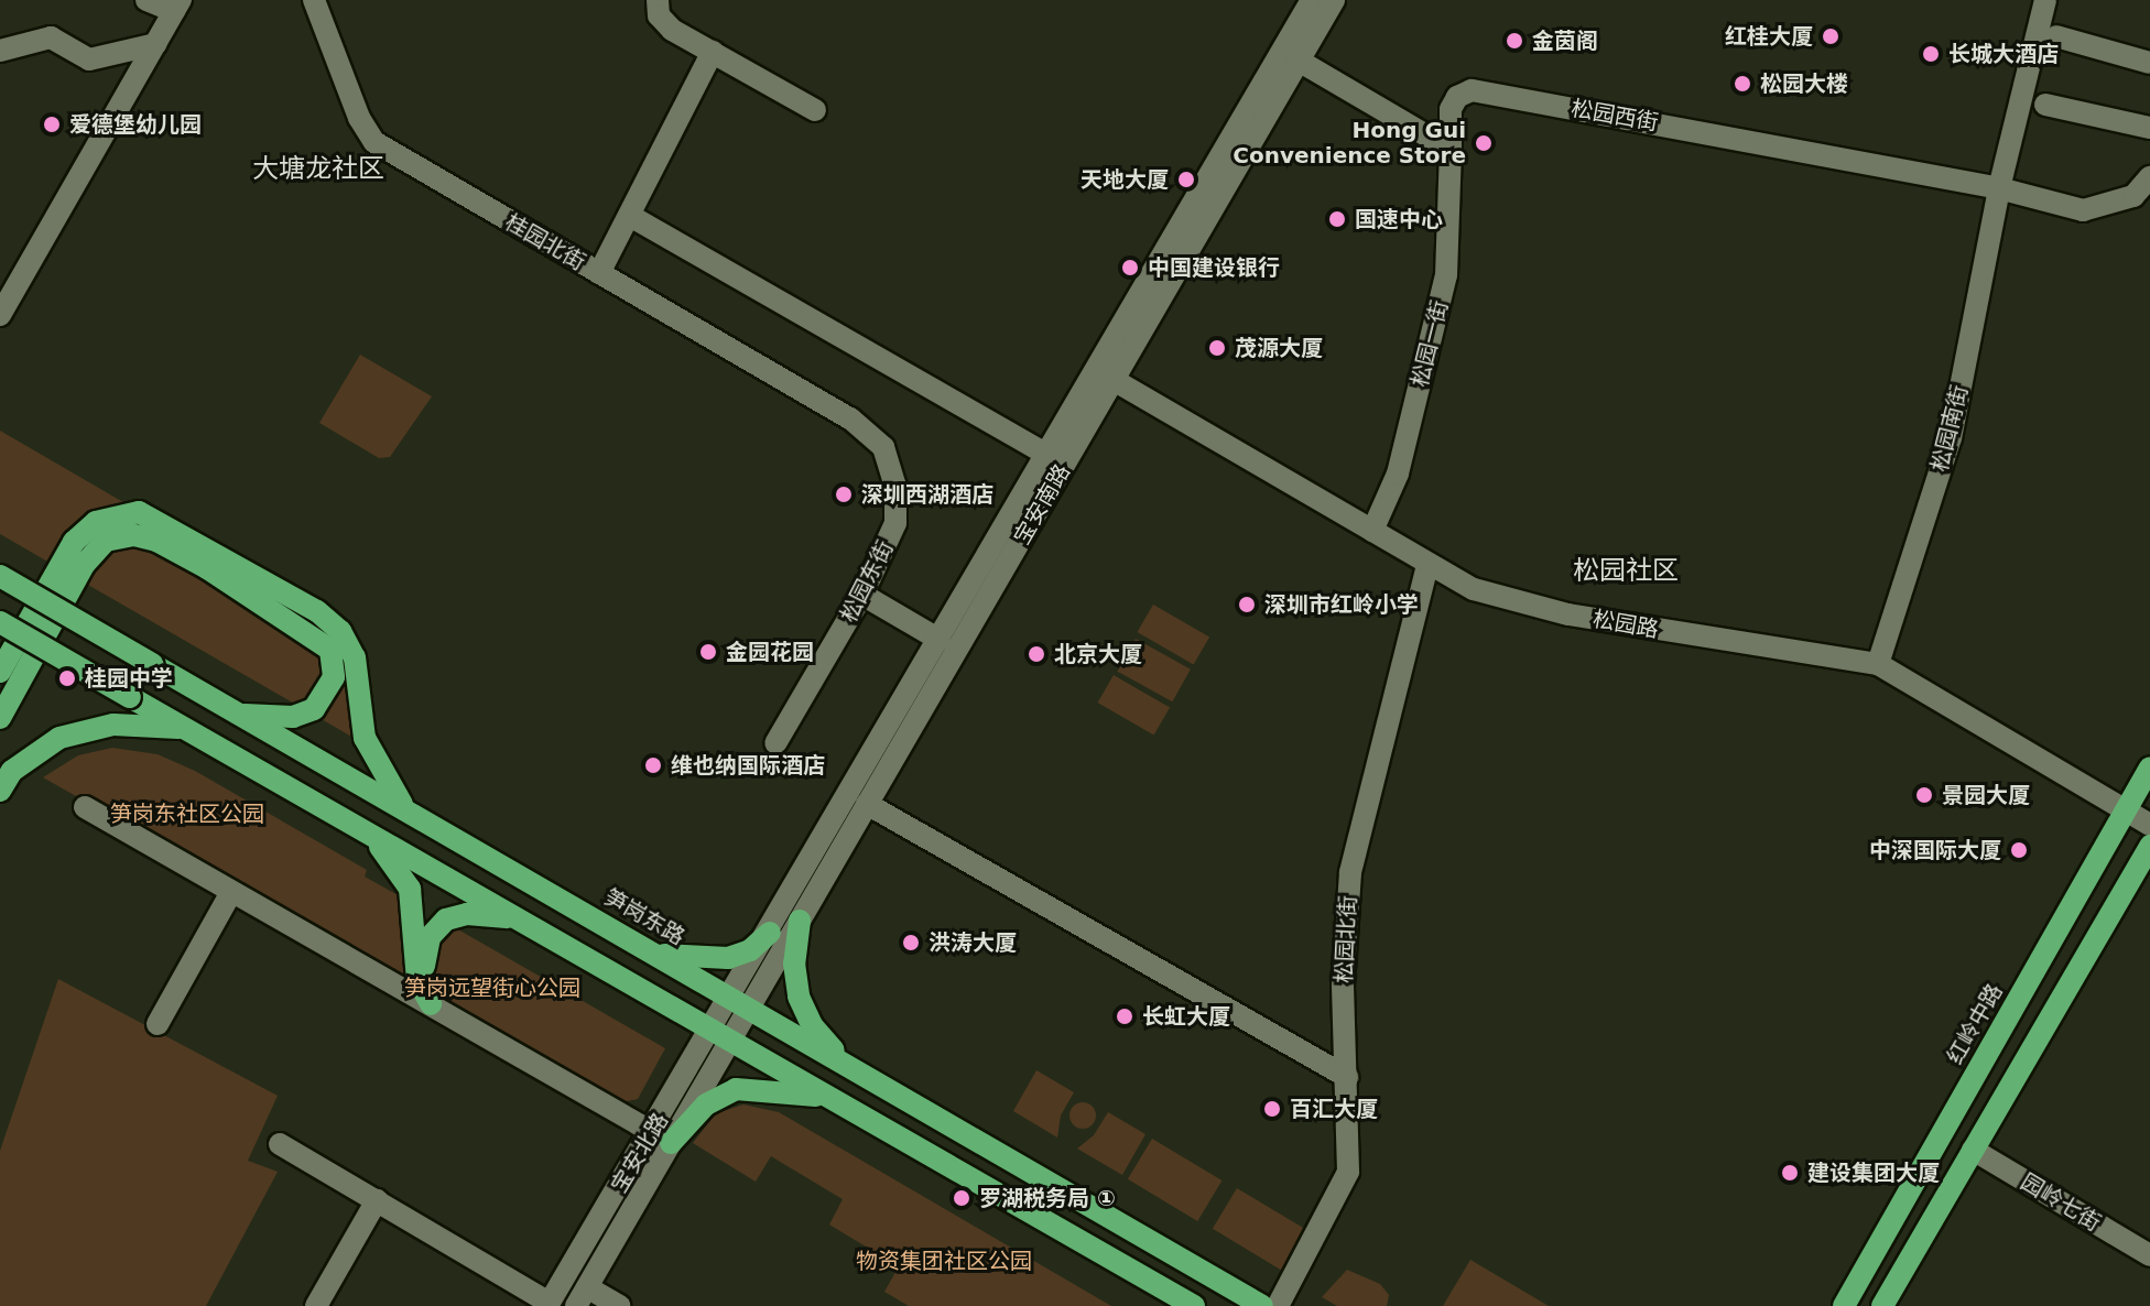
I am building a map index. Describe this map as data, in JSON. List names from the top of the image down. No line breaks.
{"streets":{"main road":["笋岗东路","红岭中路"],"street":["松园西街","桂园北街","松园一街","松园南街","宝安南路","松园东街","松园路","松园北街","宝安北路","园岭七街"]},"crossings":[["松园西街","松园一街"],["松园西街","松园南街"],["桂园北街","松园东街"],["松园一街","松园路"],["松园南街","松园路"],["宝安南路","松园路"],["宝安南路","笋岗东路"],["宝安南路","宝安北路"],["松园路","松园北街"],["松园路","红岭中路"],["笋岗东路","宝安北路"]],"districts":["大塘龙社区","松园社区"],"parks":["笋岗东社区公园","笋岗远望街心公园","物资集团社区公园"],"places":["红桂大厦","金茵阁","长城大酒店","松园大楼","爱德堡幼儿园","Hong Gui Convenience Store","天地大厦","国速中心","中国建设银行","茂源大厦","深圳西湖酒店","深圳市红岭小学","金园花园","北京大厦","桂园中学","维也纳国际酒店","景园大厦","中深国际大厦","洪涛大厦","长虹大厦","百汇大厦","建设集团大厦","罗湖税务局 ①"]}
